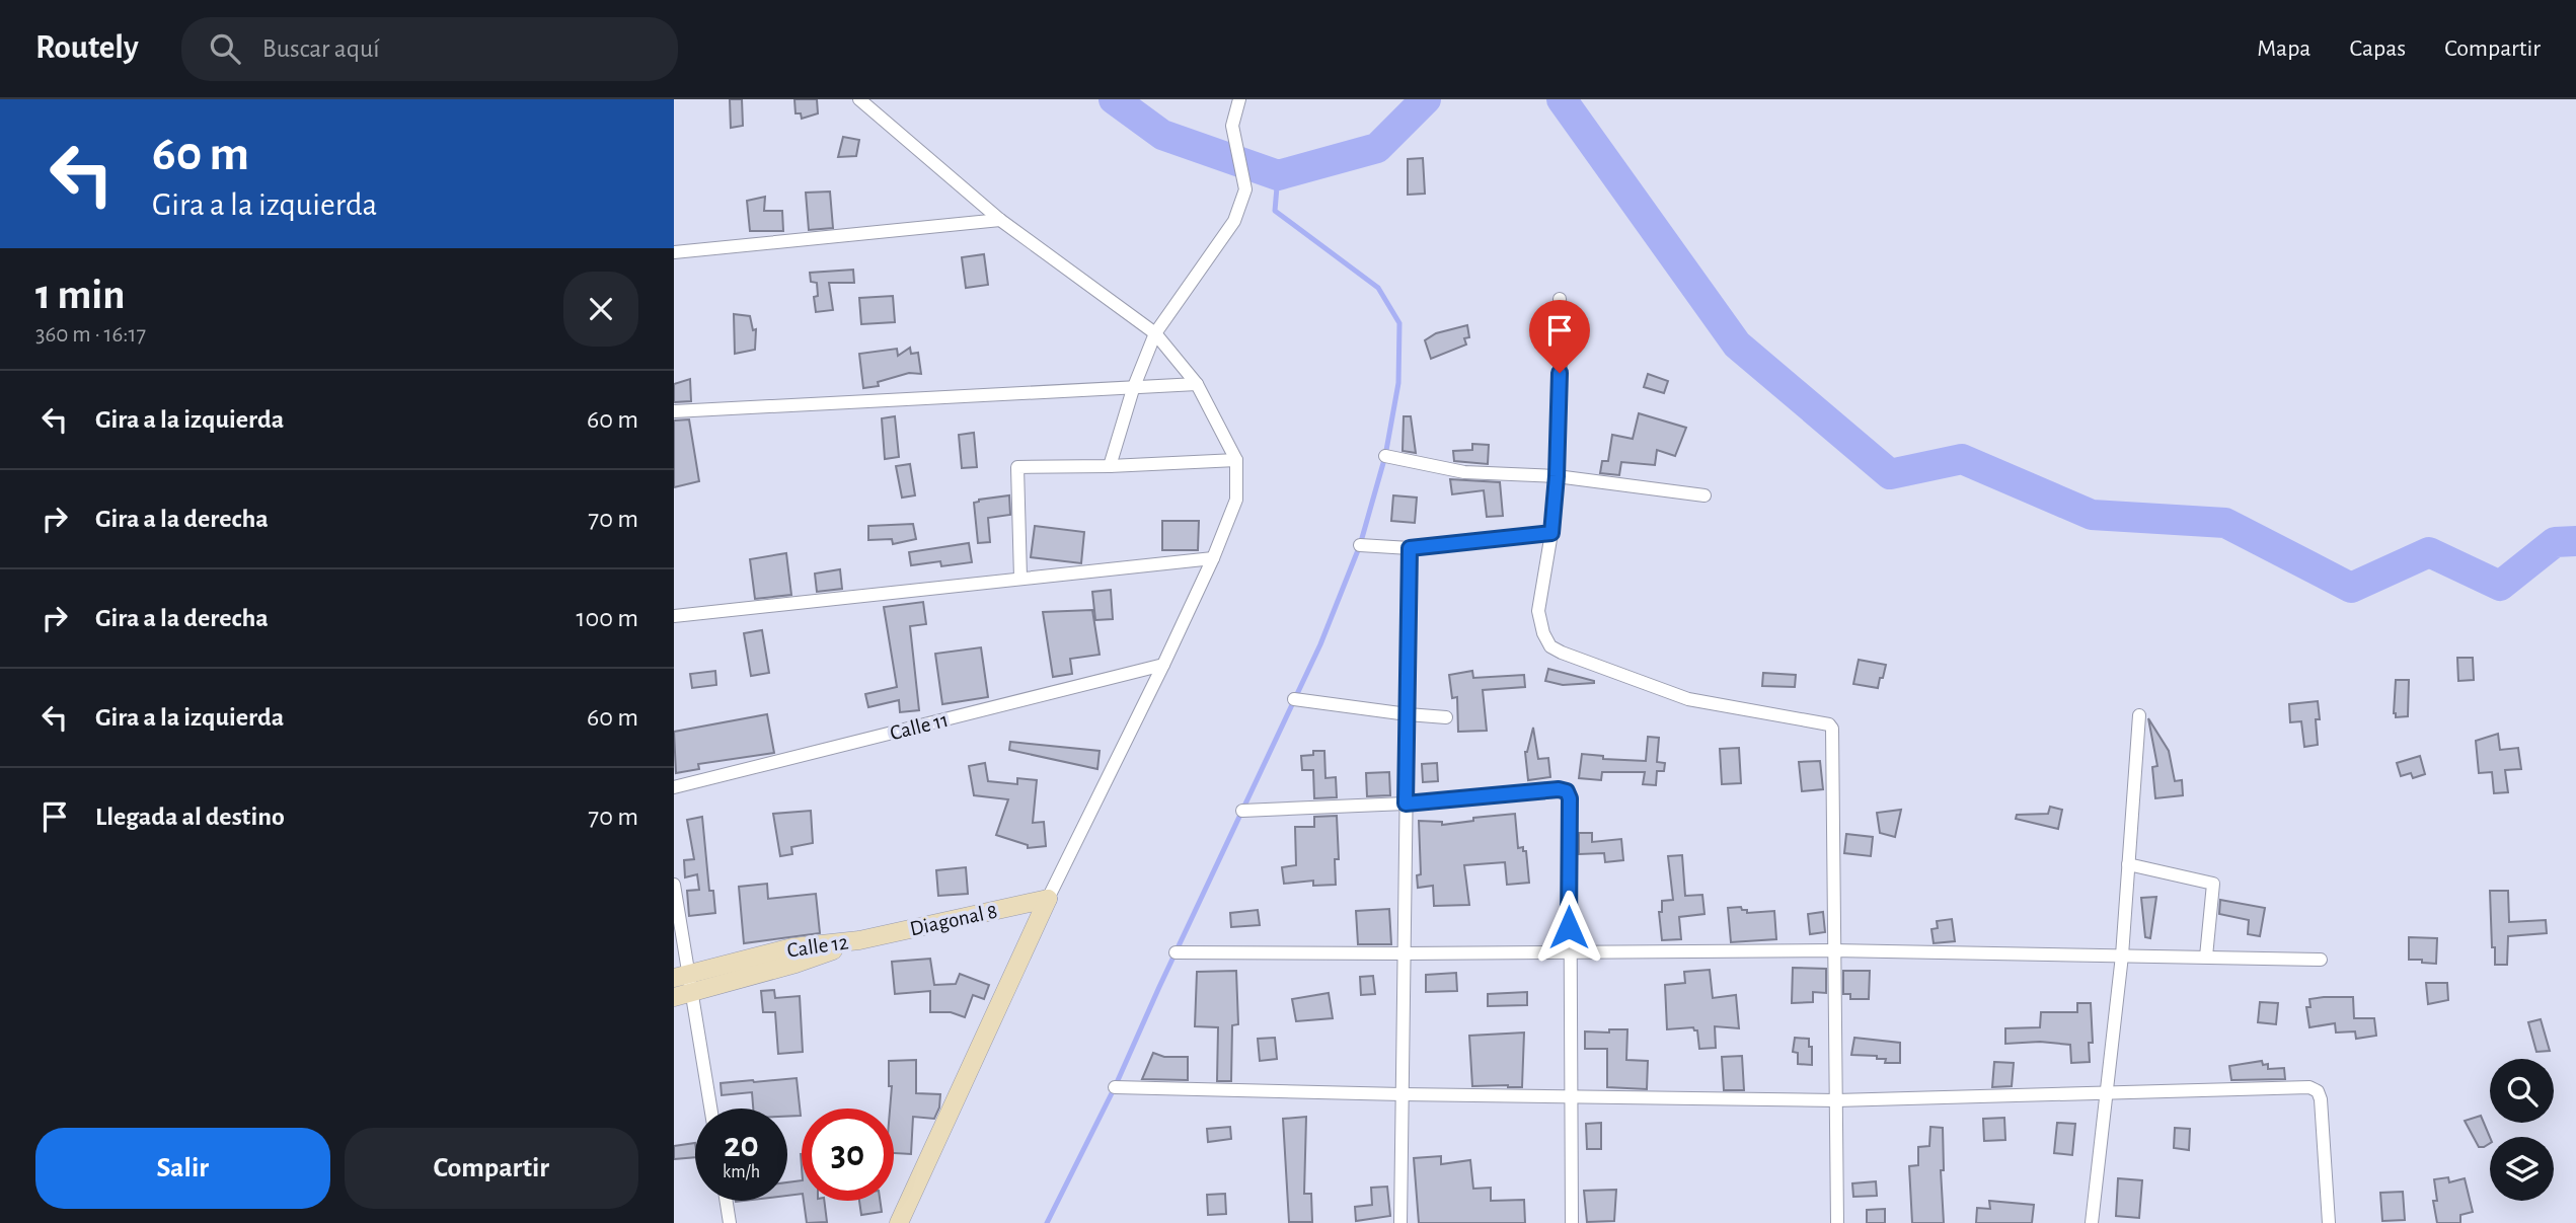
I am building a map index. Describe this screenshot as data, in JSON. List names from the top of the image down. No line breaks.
{"streets":{"street":["Calle 11","Diagonal 8","Calle 12"]},"crossings":[["Diagonal 8","Calle 12"]],"page":{"header":"Routely","search":"Buscar aquí","nav":["Mapa","Capas","Compartir"],"turn":["60 m","Gira a la izquierda"],"heading":["1 min","360 m · 16:17"],"list":[{"name":"Gira a la izquierda","value":"60 m"},{"name":"Gira a la derecha","value":"70 m"},{"name":"Gira a la derecha","value":"100 m"},{"name":"Gira a la izquierda","value":"60 m"},{"name":"Llegada al destino","value":"70 m"}],"speed":"20 km/h","limit":"30","buttons":["Salir","Compartir"]}}
